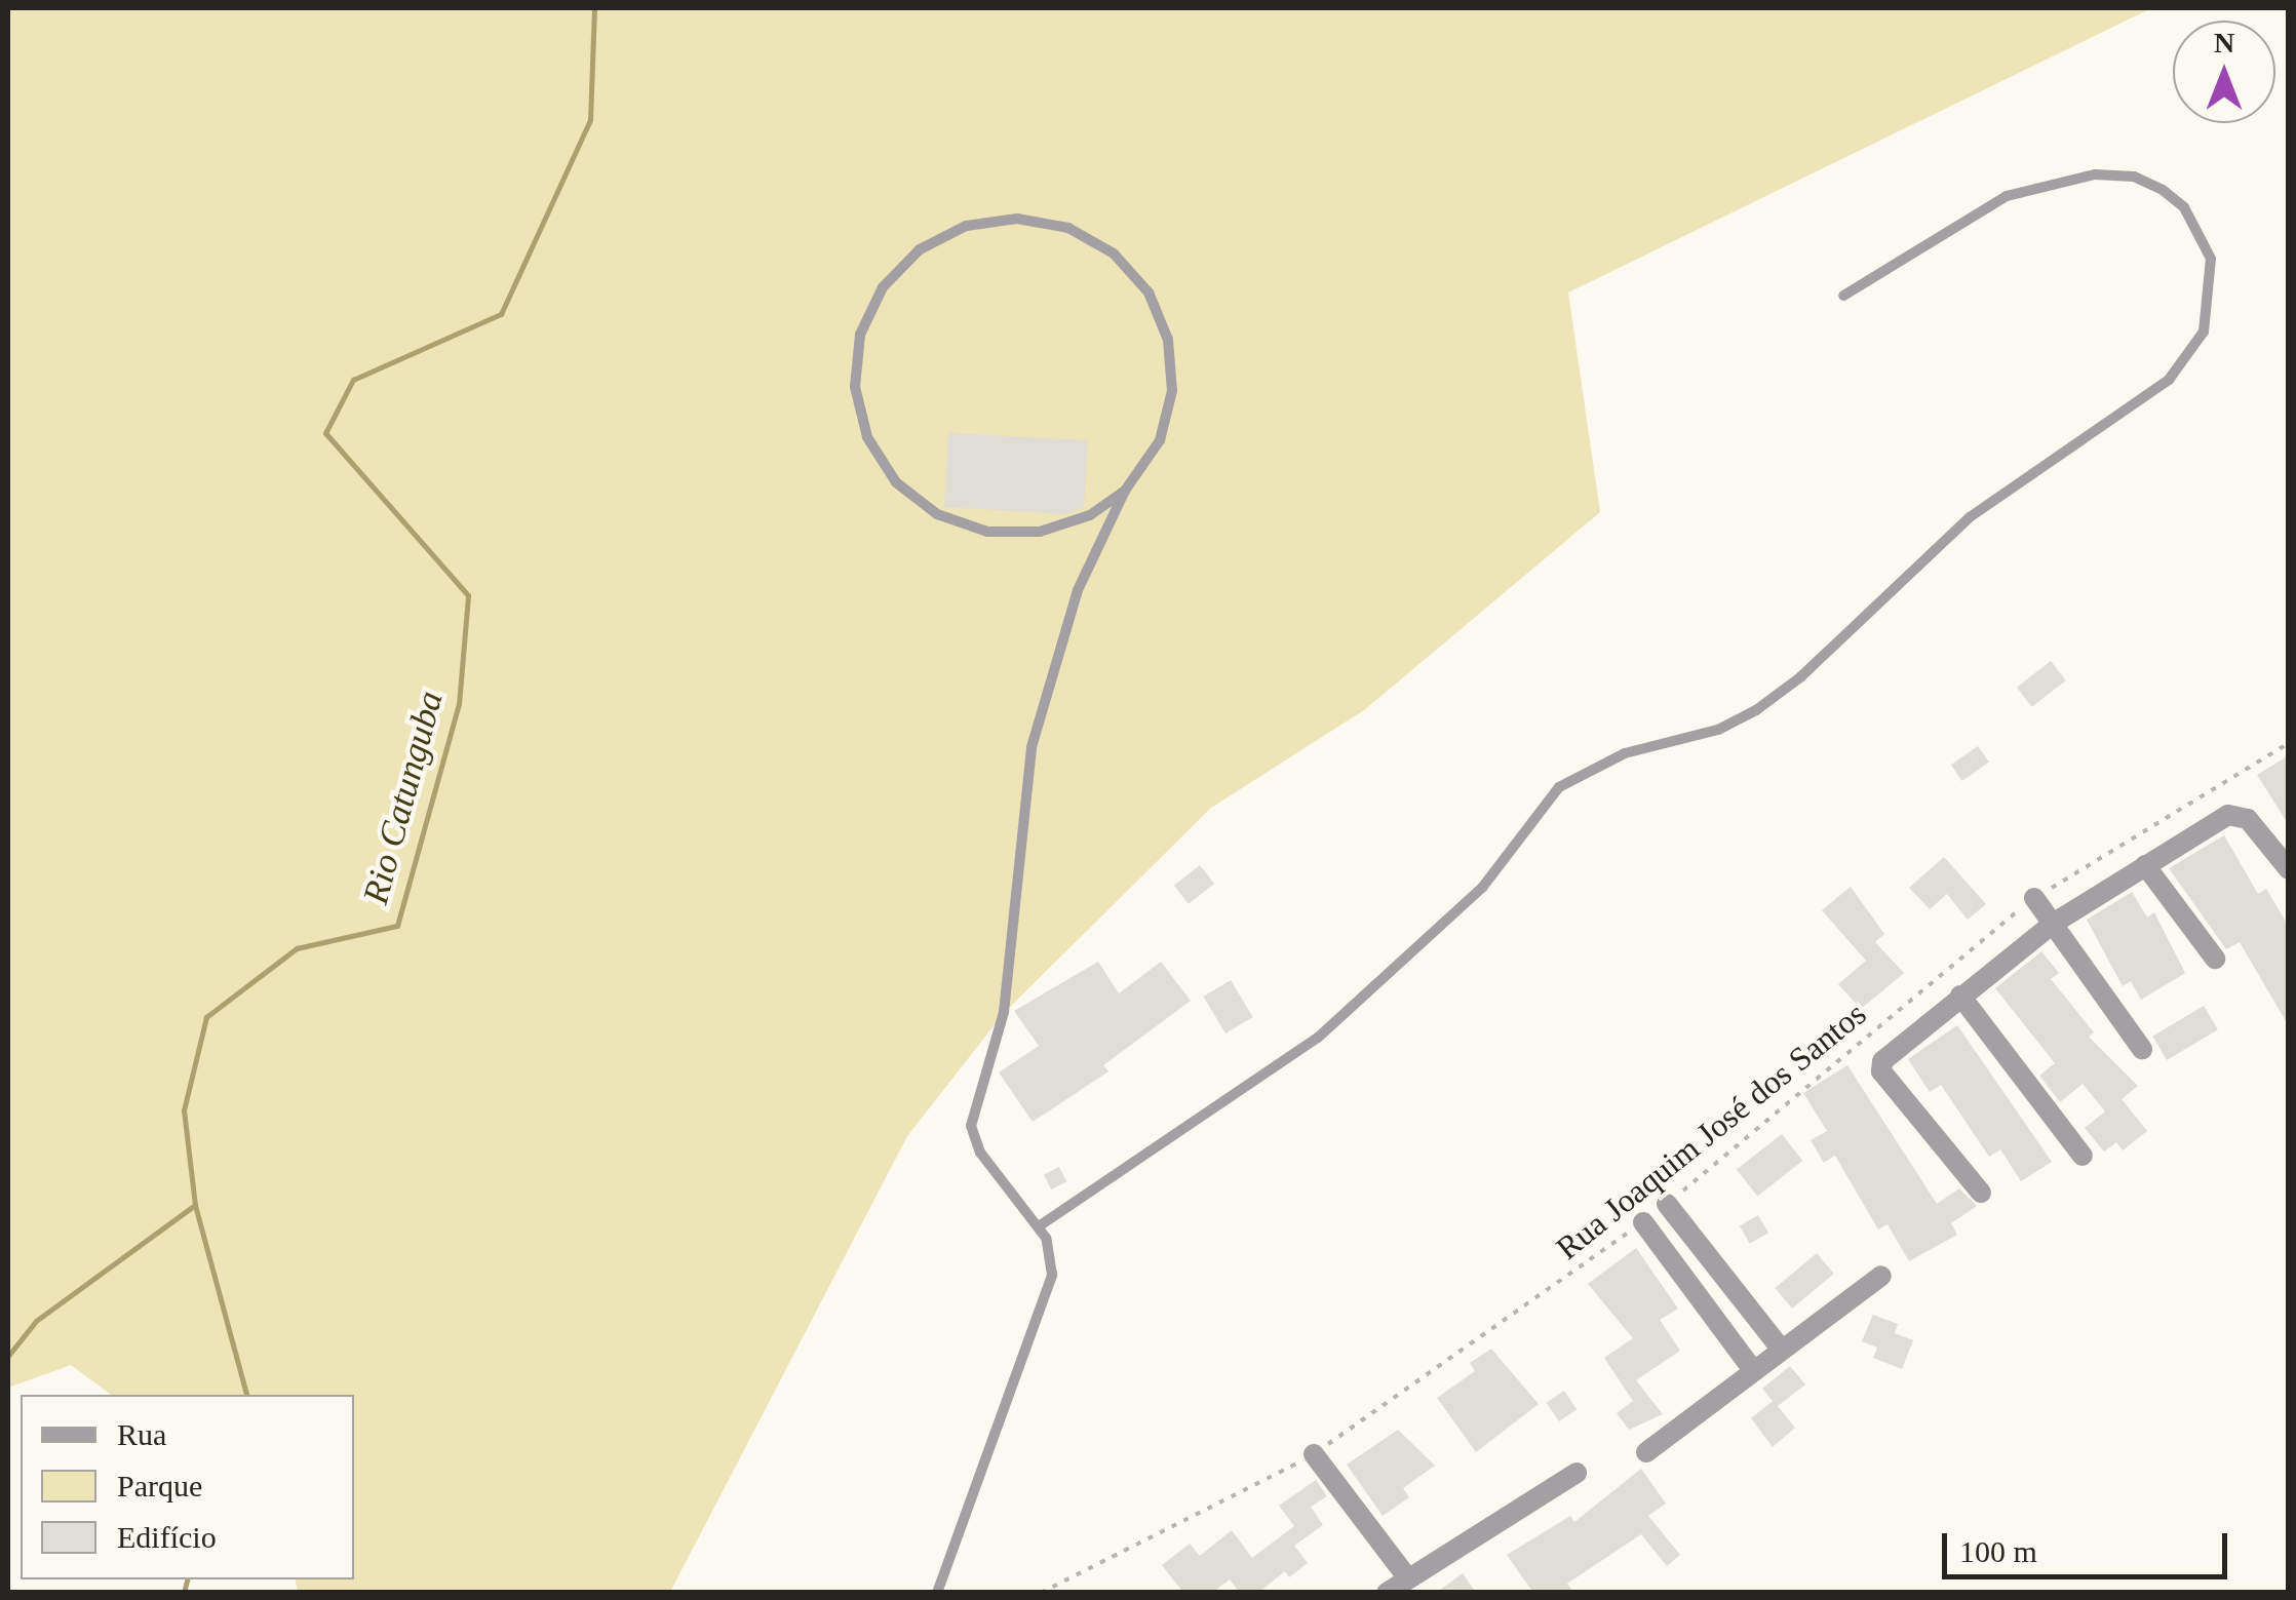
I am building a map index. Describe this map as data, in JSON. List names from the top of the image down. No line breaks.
{"streets":{"path":["Rua Joaquim José dos Santos"]},"water":["Rio Catunguba"],"legend":["Rua","Parque","Edifício"],"scale_bar":"100 m","north":"top"}
